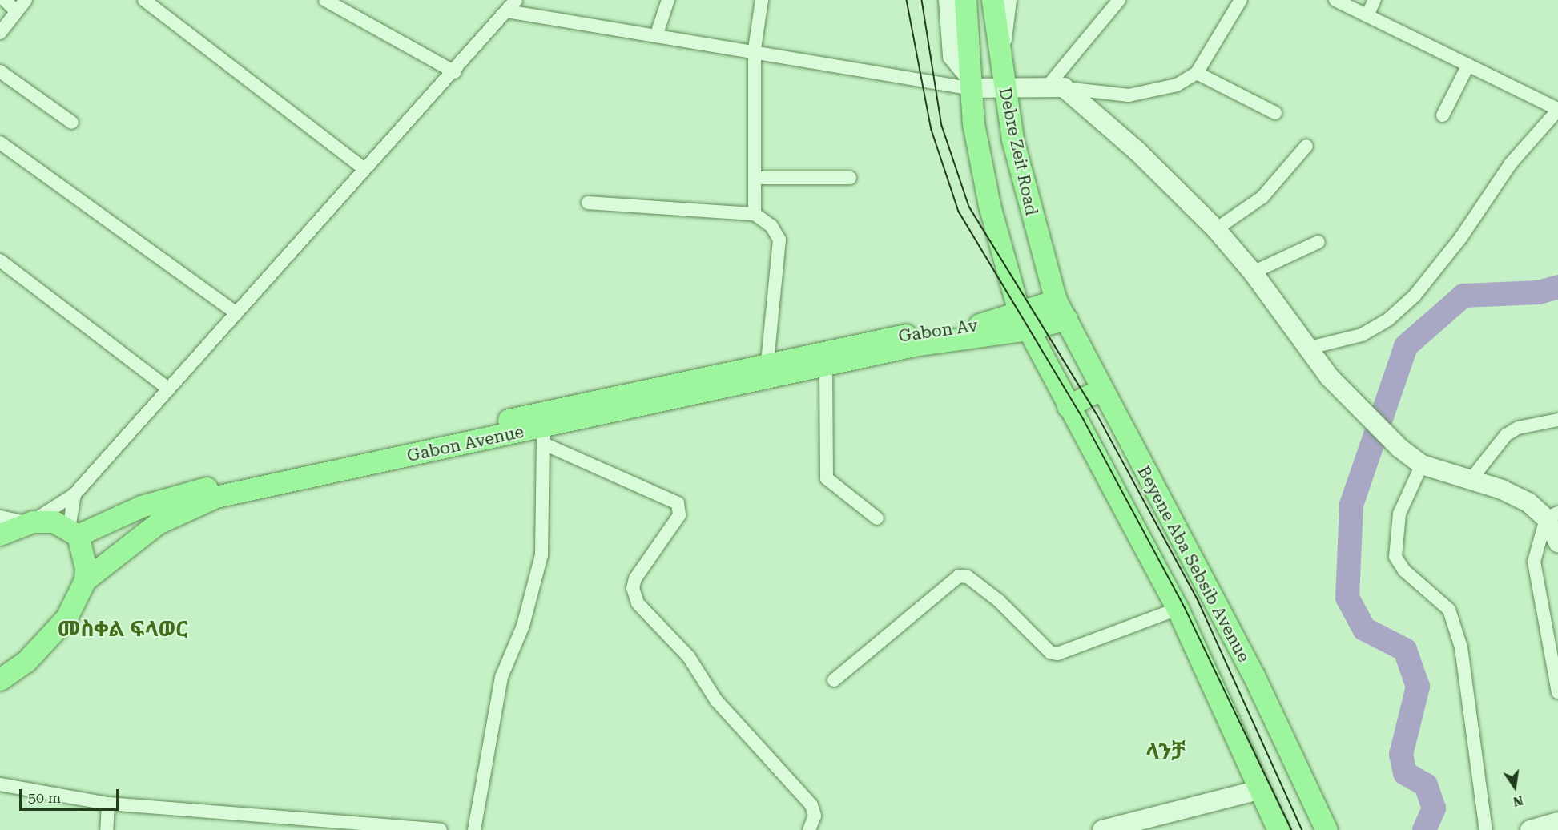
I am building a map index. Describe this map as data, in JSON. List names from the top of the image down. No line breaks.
{"streets":{"main road":["Debre Zeit Road","Gabon Av","Gabon Avenue","Beyene Aba Sebsib Avenue"]},"crossings":[["Debre Zeit Road","Beyene Aba Sebsib Avenue"],["Gabon Av","Gabon Avenue"]],"districts":["መስቀል ፍላወር","ላንቻ"],"scale_bar":"50 m","north":"bottom"}
